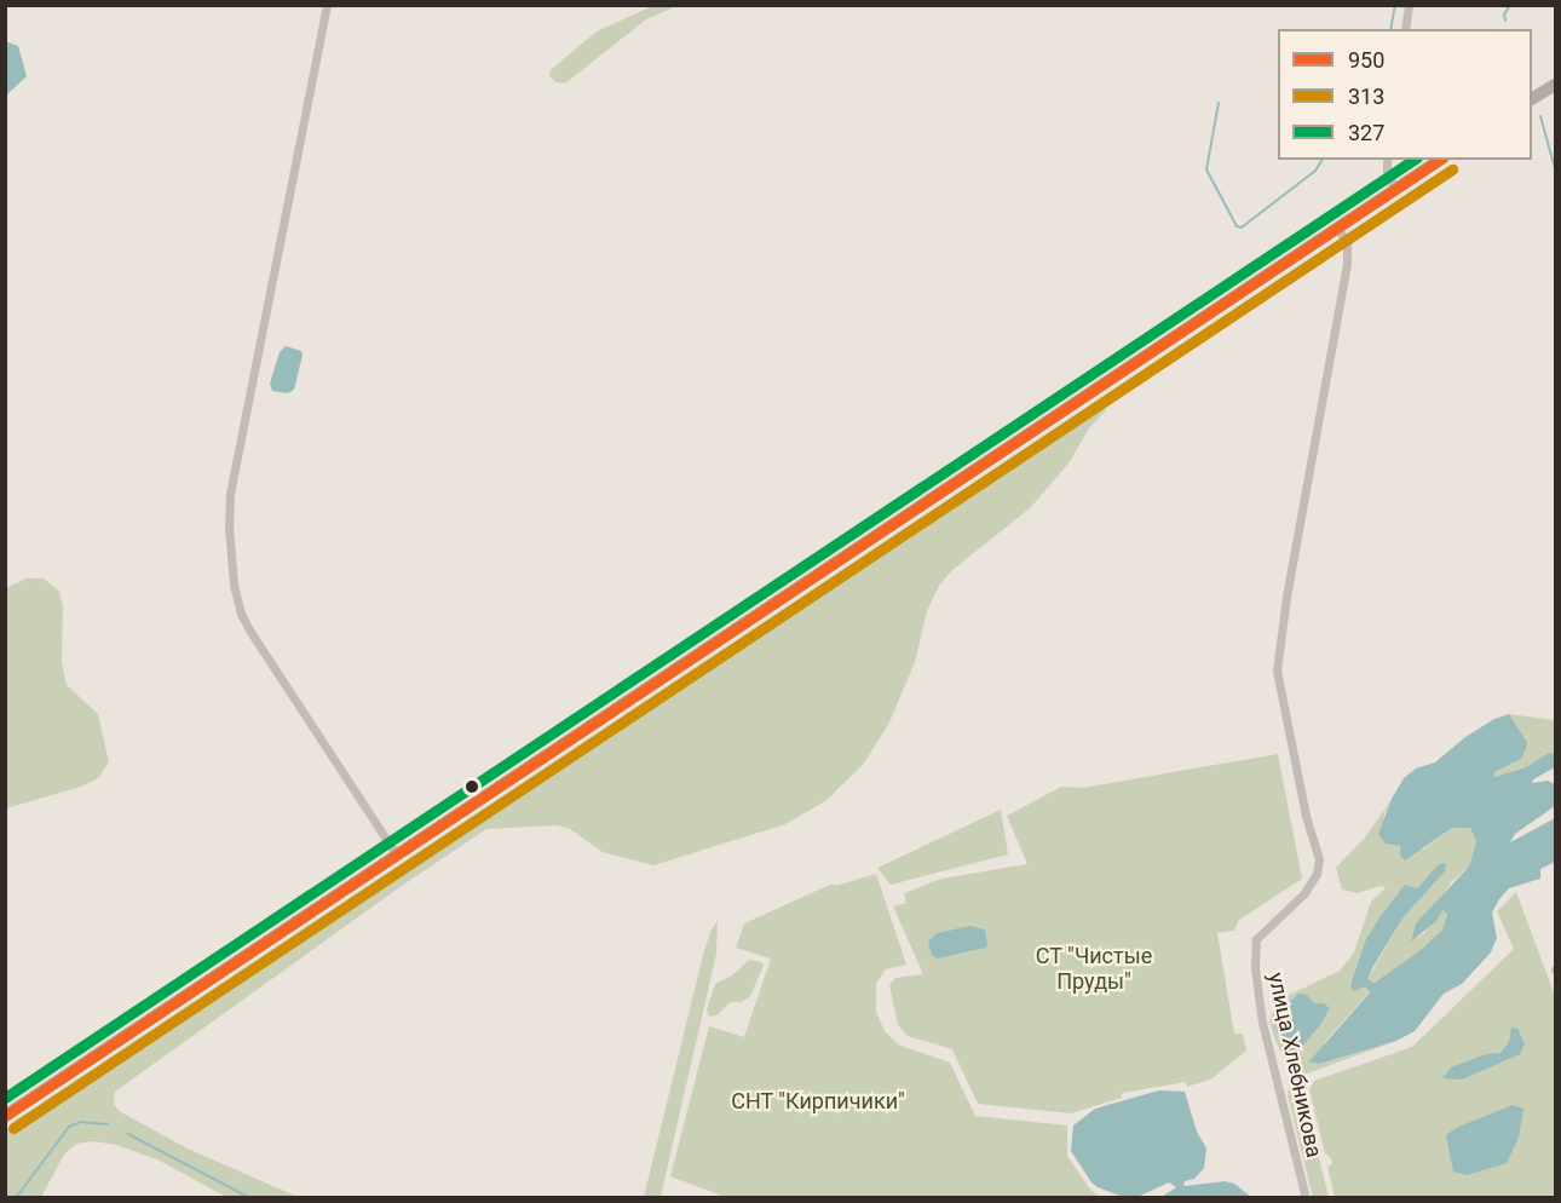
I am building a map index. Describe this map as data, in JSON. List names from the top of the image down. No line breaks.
{"streets":{"street":["улица Хлебникова"]},"parks":["СТ \"Чистые Пруды\"","СНТ \"Кирпичики\""],"lines":["transit line 950","transit line 327","transit line 313"],"legend":["950","313","327"]}
